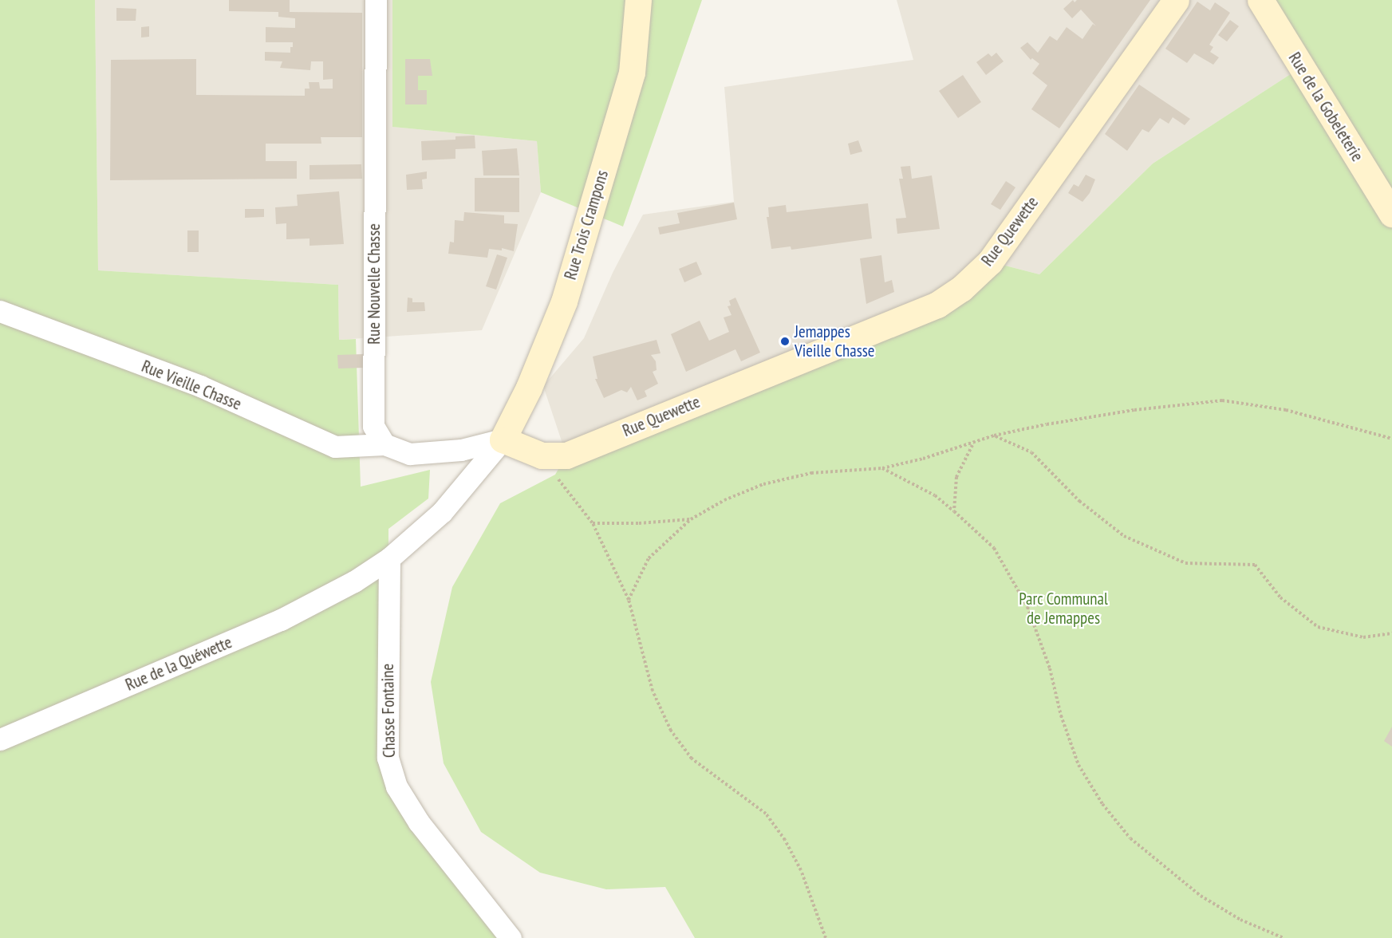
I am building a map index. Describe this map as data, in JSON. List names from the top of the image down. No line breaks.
{"streets":{"street":["Rue de la Gobeleterie","Rue Trois Crampons","Rue Quewette","Rue Nouvelle Chasse","Rue Vieille Chasse","Rue de la Quéwette","Chasse Fontaine"]},"crossings":[["Rue Trois Crampons","Rue Quewette"],["Rue Trois Crampons","Rue de la Quéwette"],["Rue Quewette","Rue de la Quéwette"],["Rue Nouvelle Chasse","Rue Vieille Chasse"],["Rue de la Quéwette","Chasse Fontaine"]],"parks":["Parc Communal de Jemappes"],"places":["Jemappes Vieille Chasse"]}
